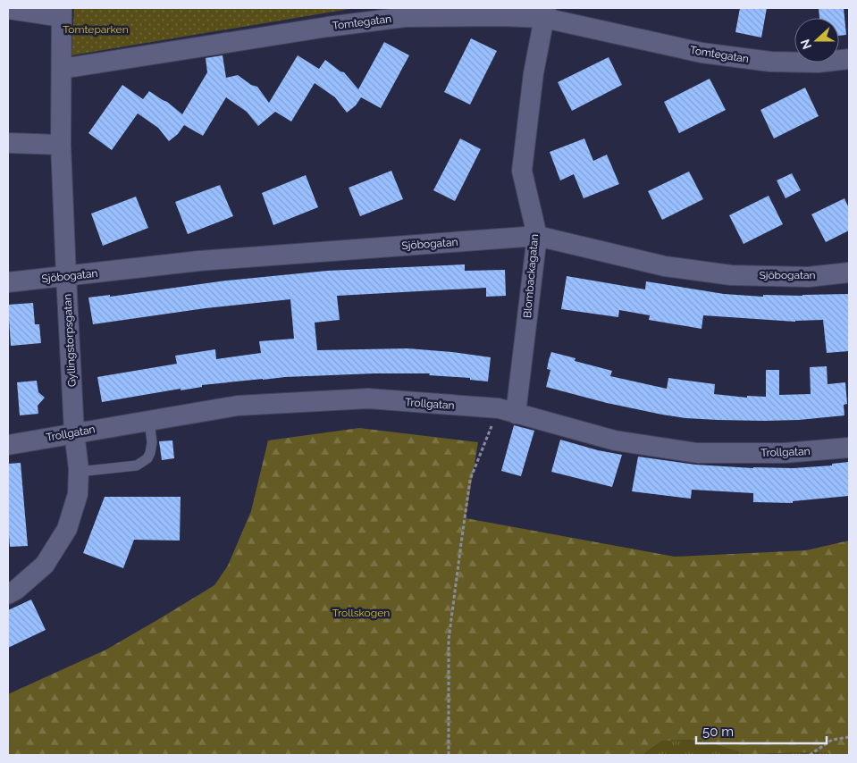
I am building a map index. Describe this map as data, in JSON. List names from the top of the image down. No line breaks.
{"streets":{"street":["Tomtegatan","Sjöbogatan","Blombackagatan","Gyllingstorpsgatan","Trollgatan"]},"crossings":[["Tomtegatan","Blombackagatan"],["Tomtegatan","Gyllingstorpsgatan"],["Sjöbogatan","Blombackagatan"],["Sjöbogatan","Gyllingstorpsgatan"],["Blombackagatan","Trollgatan"],["Gyllingstorpsgatan","Trollgatan"]],"parks":["Tomteparken","Trollskogen"],"scale_bar":"50 m","north":"left"}
